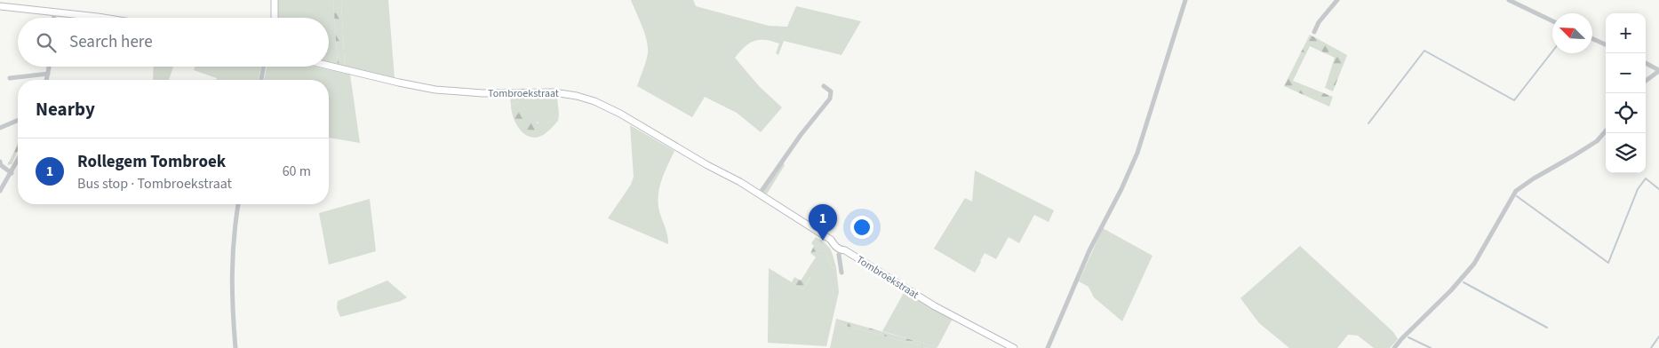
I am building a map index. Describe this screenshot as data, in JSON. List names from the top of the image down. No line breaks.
{"streets":{"street":["Tombroekstraat"]},"north":"top left","page":{"map_buttons":["+","−"],"search":"Search here","heading":"Nearby","list":[{"mark":"1","name":"Rollegem Tombroek","note":"Bus stop · Tombroekstraat","value":"60 m"}],"pins":"1"}}
